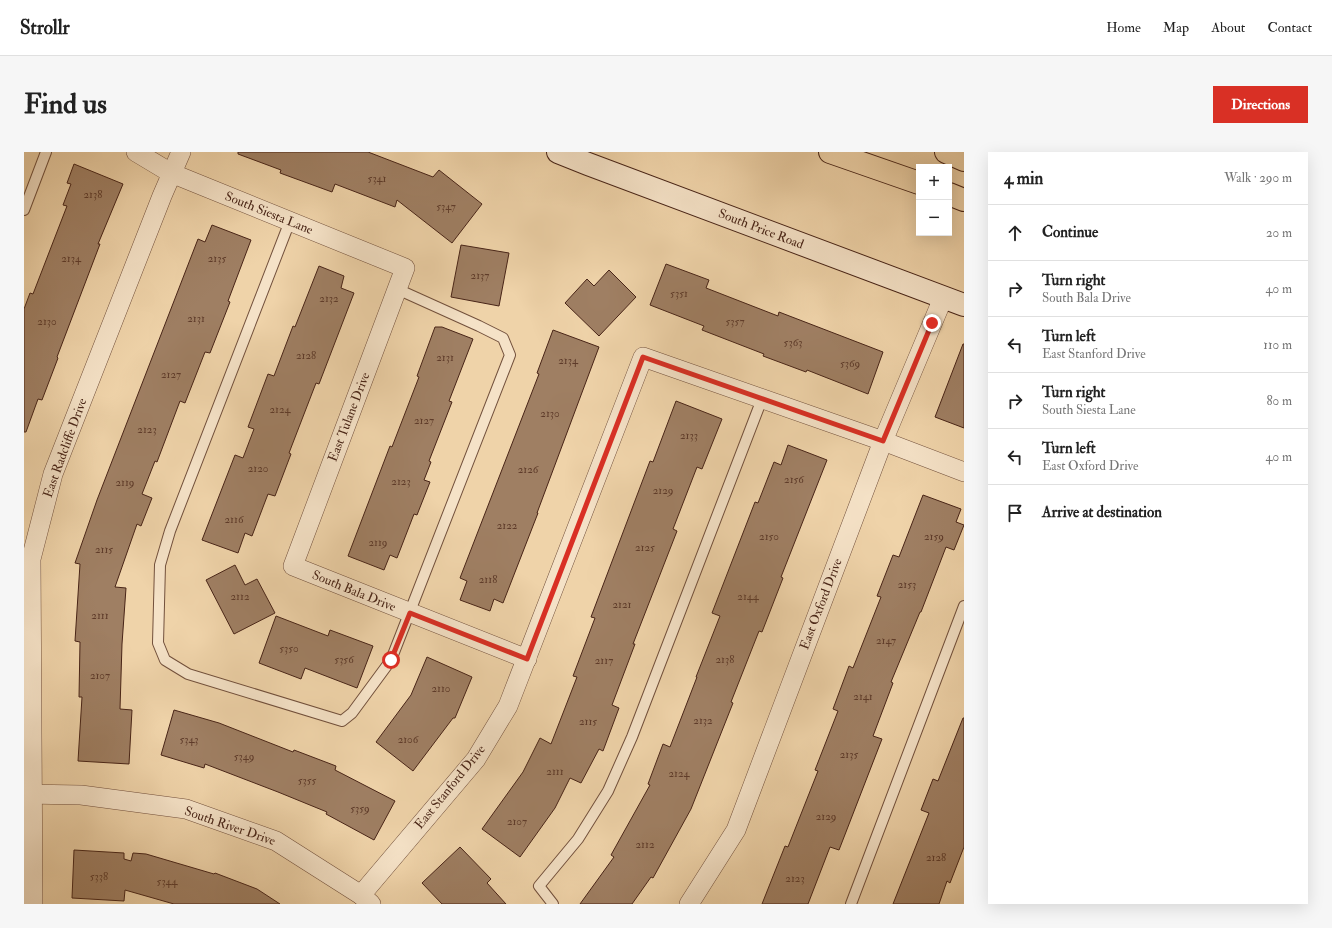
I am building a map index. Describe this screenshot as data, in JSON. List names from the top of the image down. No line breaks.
{"streets":{"main road":["South Price Road"],"street":["South Siesta Lane","East Tulane Drive","East Radcliffe Drive","South Bala Drive","East Oxford Drive","East Stanford Drive","South River Drive"]},"crossings":[["South Siesta Lane","East Tulane Drive"],["South Siesta Lane","East Radcliffe Drive"],["South Price Road","East Oxford Drive"],["East Tulane Drive","South Bala Drive"],["East Radcliffe Drive","South River Drive"],["South Bala Drive","East Stanford Drive"],["East Stanford Drive","South River Drive"]],"house_numbers":["5341","2138","5347","2134","2135","2137","5351","2132","2131","2130","5357","5363","2128","2131","2134","5369","2127","2124","2130","2127","2123","2133","2120","2126","2156","2123","2119","2129","2116","2122","2150","2159","2119","2125","2115","2118","2153","2112","2144","2121","2111","2147","5350","5356","2138","2117","2107","2110","2141","2132","2115","5343","2106","2135","5349","2111","2124","5355","5359","2129","2107","2112","2128","5338","2123","5344"],"page":{"header":"Strollr","nav":["Home","Map","About","Contact"],"buttons":"Directions","title":"Find us","heading":["4 min","Walk · 290 m"],"map_buttons":["+","−"],"list":[["Continue","20 m"],["Turn right","South Bala Drive","40 m"],["Turn left","East Stanford Drive","110 m"],["Turn right","South Siesta Lane","80 m"],["Turn left","East Oxford Drive","40 m"],"Arrive at destination"]}}
